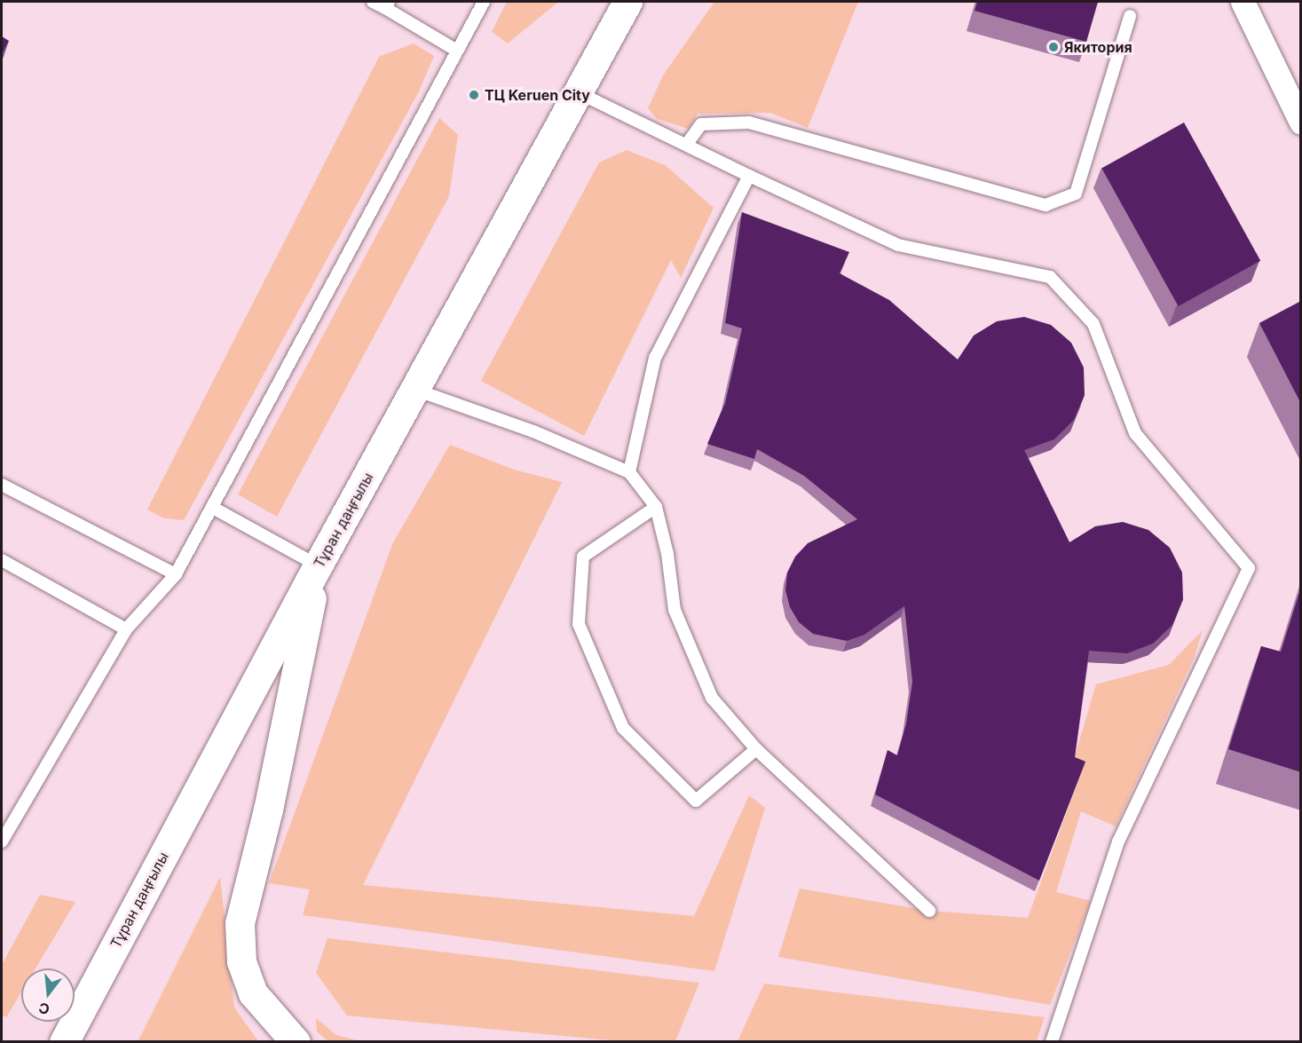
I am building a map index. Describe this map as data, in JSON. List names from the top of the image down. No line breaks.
{"streets":{"main road":["Тұран даңғылы"]},"places":["Якитория","ТЦ Keruen City"],"north":"bottom"}
